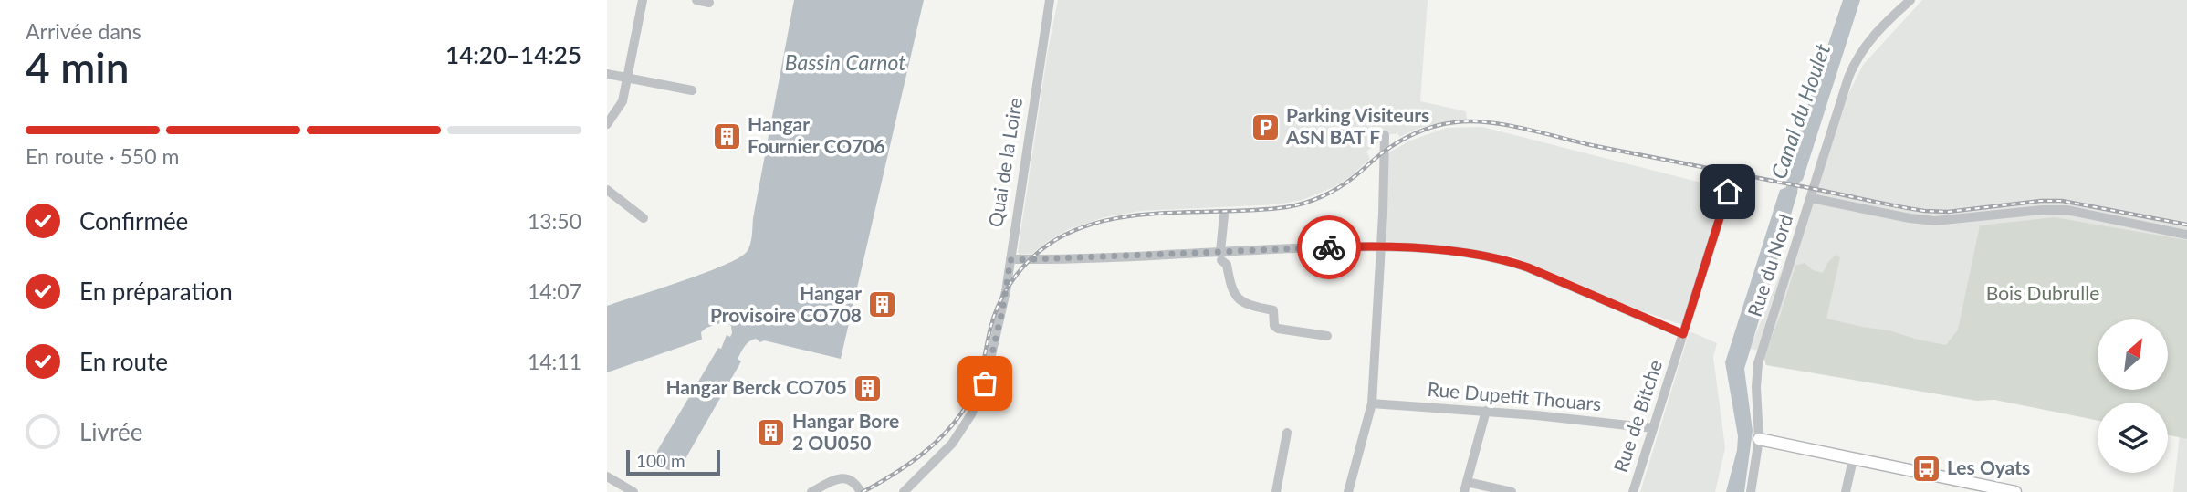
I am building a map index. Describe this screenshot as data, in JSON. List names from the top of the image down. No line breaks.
{"streets":{"street":["Quai de la Loire","Rue du Nord","Rue Dupetit Thouars","Rue de Bitche"]},"crossings":[["Rue Dupetit Thouars","Rue de Bitche"]],"water":["Bassin Carnot","Canal du Houlet"],"parks":["Bois Dubrulle"],"places":{"parking":["Parking Visiteurs ASN BAT F"],"building":["Hangar Fournier CO706","Hangar Provisoire CO708","Hangar Berck CO705","Hangar Bore 2 OU050"],"bus stop":["Les Oyats"]},"scale_bar":"100 m","north":"top right","page":{"heading":["4 min","Arrivée dans","14:20–14:25"],"bar":"En route · 550 m","list":[["Confirmée","13:50"],["En préparation","14:07"],["En route","14:11"],"Livrée"],"scale":"100 m"}}
